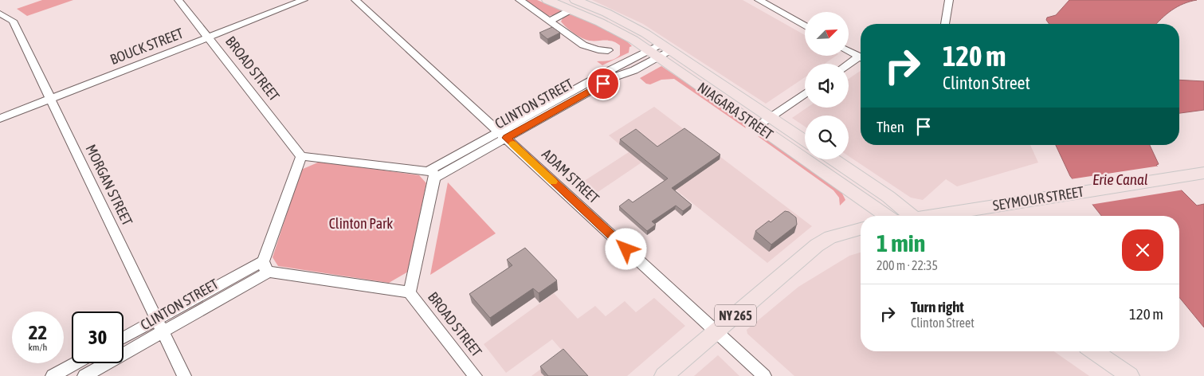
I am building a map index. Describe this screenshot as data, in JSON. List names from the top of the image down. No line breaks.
{"streets":{"main road":["NIAGARA STREET","SEYMOUR STREET","NY 265"],"street":["BOUCK STREET","BROAD STREET","CLINTON STREET","ADAM STREET","MORGAN STREET"]},"crossings":[["BOUCK STREET","BROAD STREET"],["BOUCK STREET","MORGAN STREET"],["CLINTON STREET","NIAGARA STREET"],["CLINTON STREET","ADAM STREET"],["CLINTON STREET","MORGAN STREET"],["ADAM STREET","NY 265"]],"water":["Erie Canal"],"parks":["Clinton Park"],"north":"top right","page":{"turn":["120 m","Clinton Street"],"then":"Then","heading":["1 min","200 m · 22:35"],"list":[{"name":"Turn right","note":"Clinton Street","value":"120 m"}],"speed":"22 km/h","limit":"30"}}
